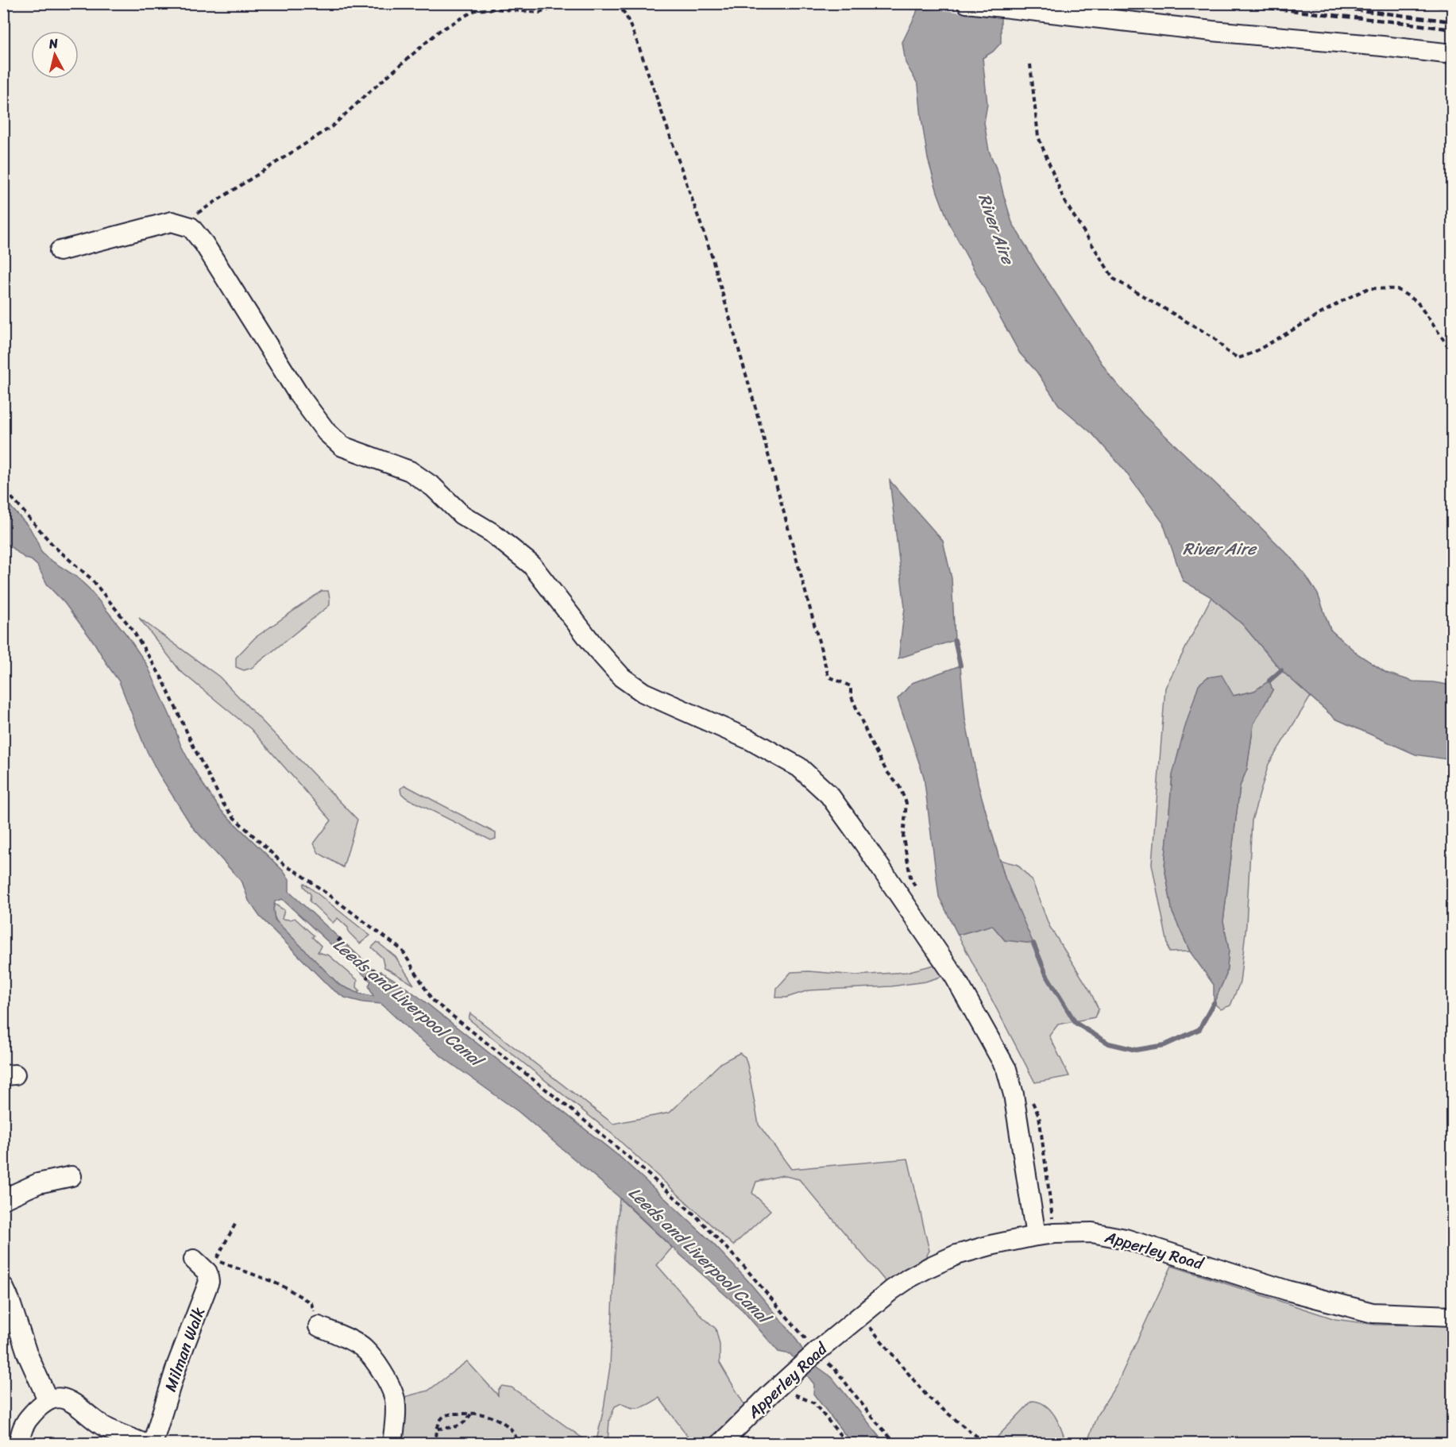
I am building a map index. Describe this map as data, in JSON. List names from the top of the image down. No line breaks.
{"streets":{"street":["Apperley Road","Milman Walk"]},"water":["River Aire","Leeds and Liverpool Canal"],"north":"top"}
